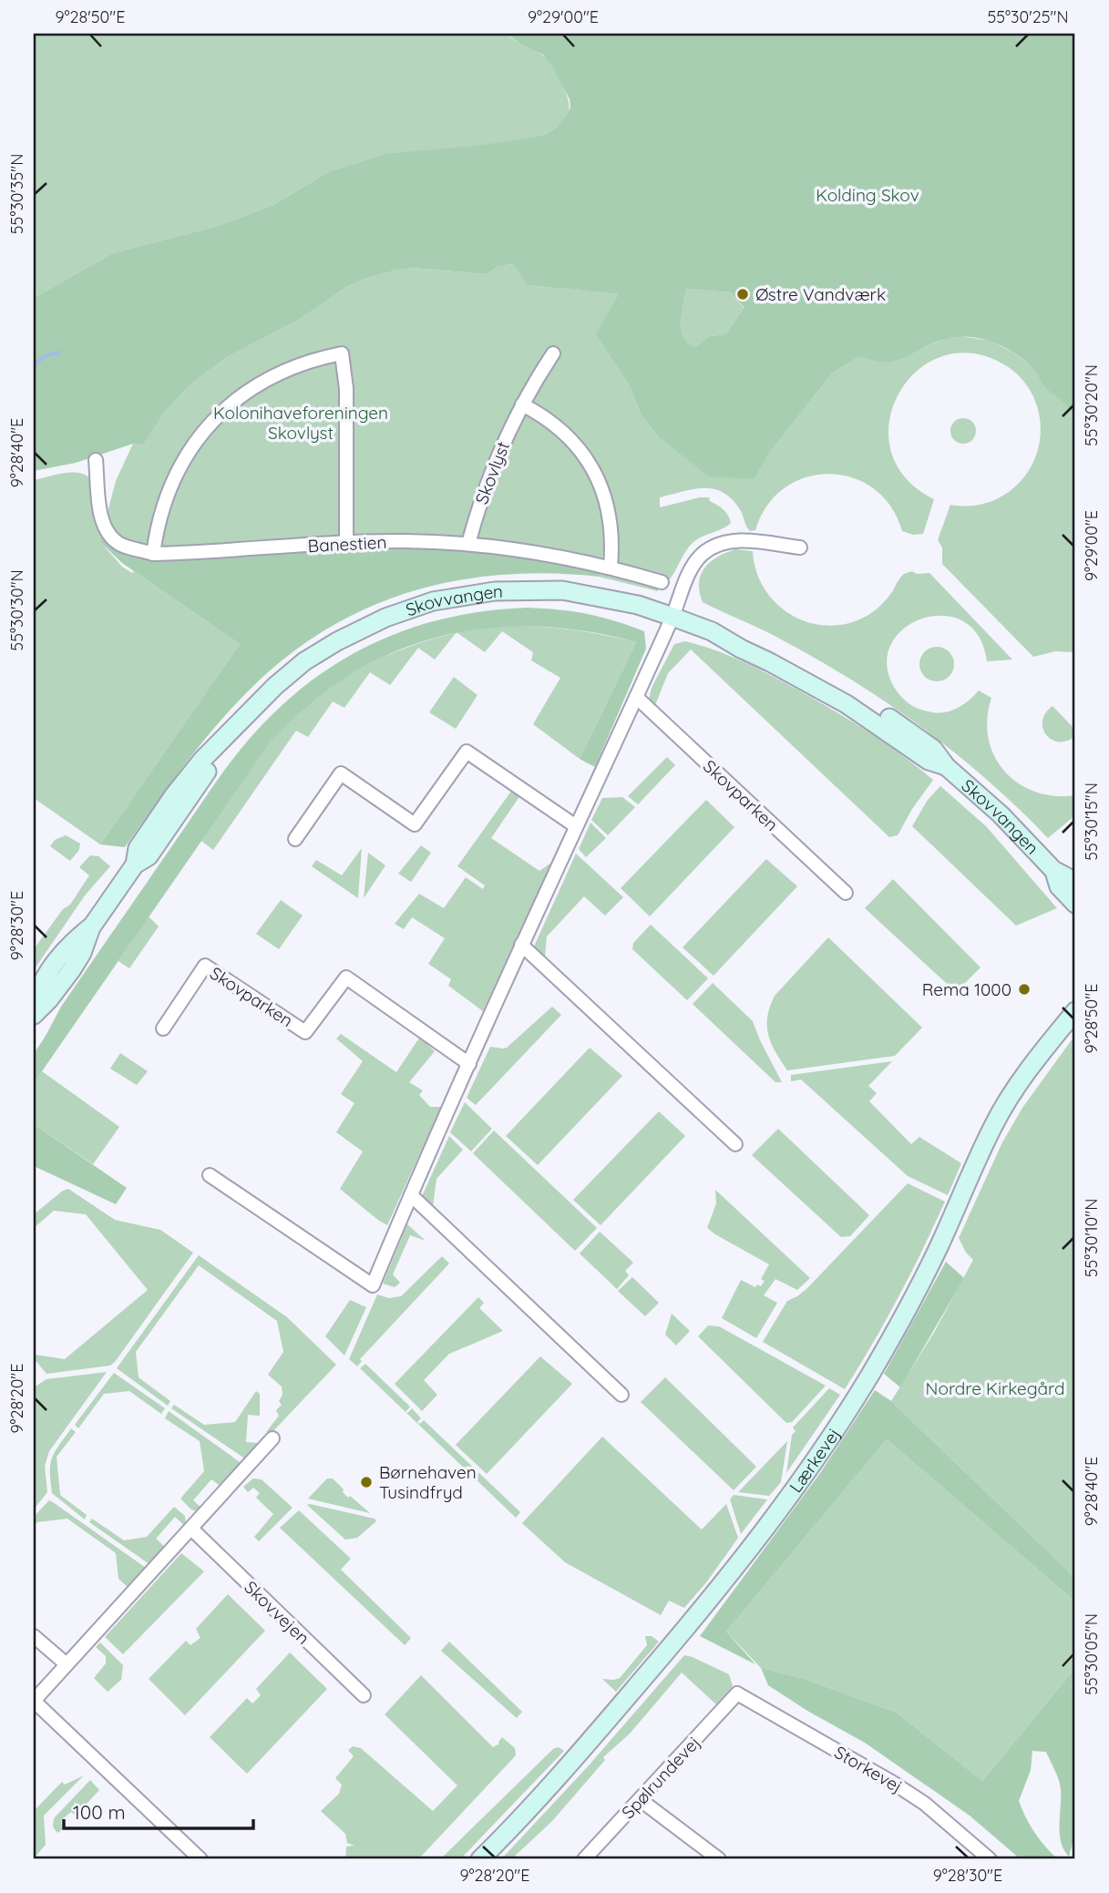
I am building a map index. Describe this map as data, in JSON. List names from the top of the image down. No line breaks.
{"streets":{"street":["Skovlyst","Banestien","Skovvangen","Skovparken","Lærkevej","Skovvejen","Storkevej","Spølrundevej"]},"crossings":[["Skovlyst","Banestien"],["Storkevej","Spølrundevej"]],"parks":["Kolding Skov","Kolonihaveforeningen Skovlyst","Nordre Kirkegård"],"places":["Østre Vandværk","Rema 1000","Børnehaven Tusindfryd"],"scale_bar":"100 m","coordinates":["9°28'50\"E","9°29'00\"E","55°30'25\"N","55°30'35\"N","55°30'20\"N","9°28'40\"E","55°30'30\"N","55°30'15\"N","9°28'30\"E","55°30'10\"N","9°28'20\"E","55°30'05\"N"]}
